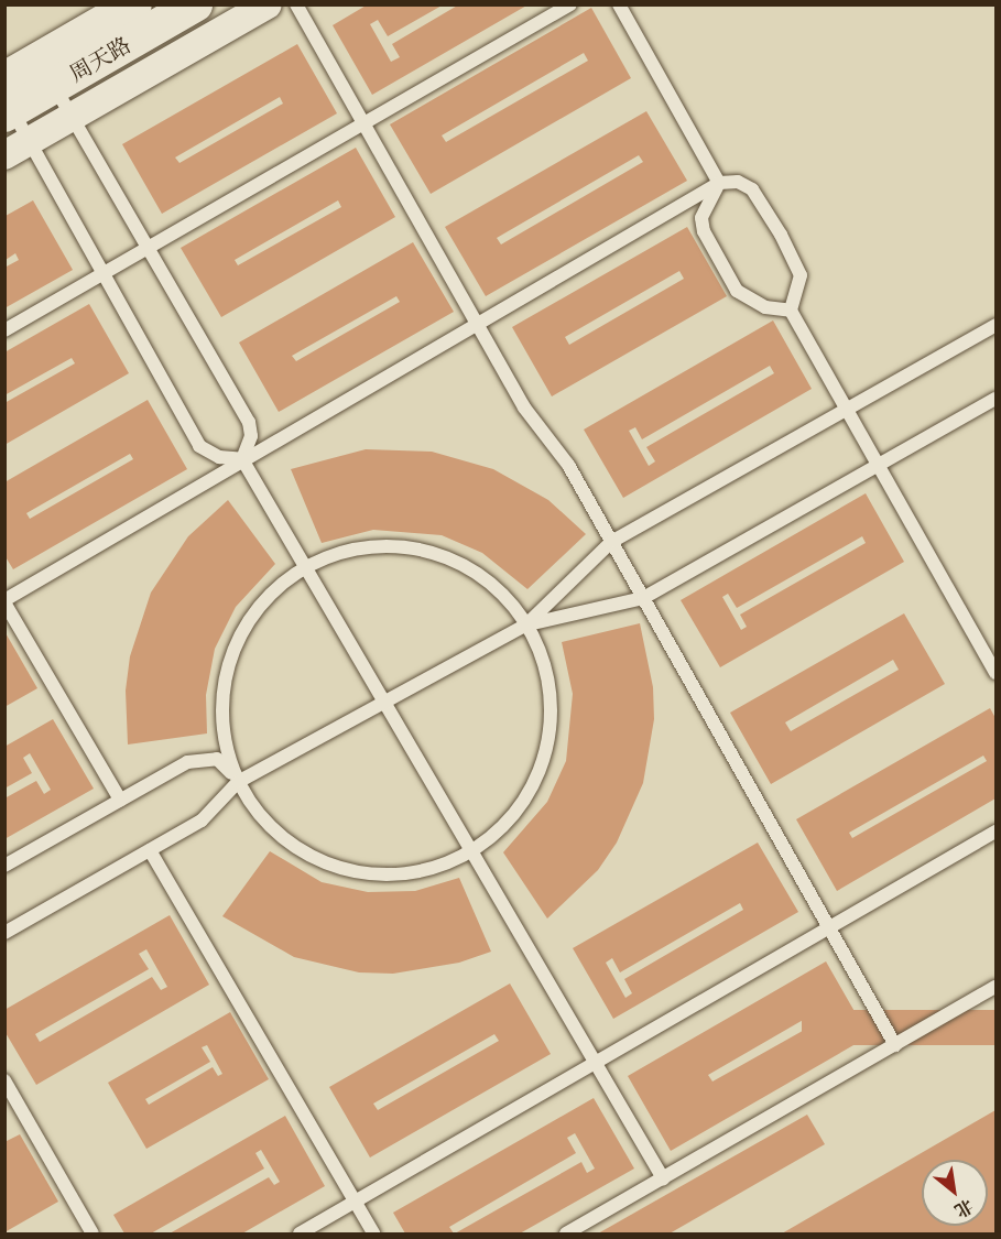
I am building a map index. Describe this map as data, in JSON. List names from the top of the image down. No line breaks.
{"streets":{"street":["周天路"]},"north":"bottom right"}
